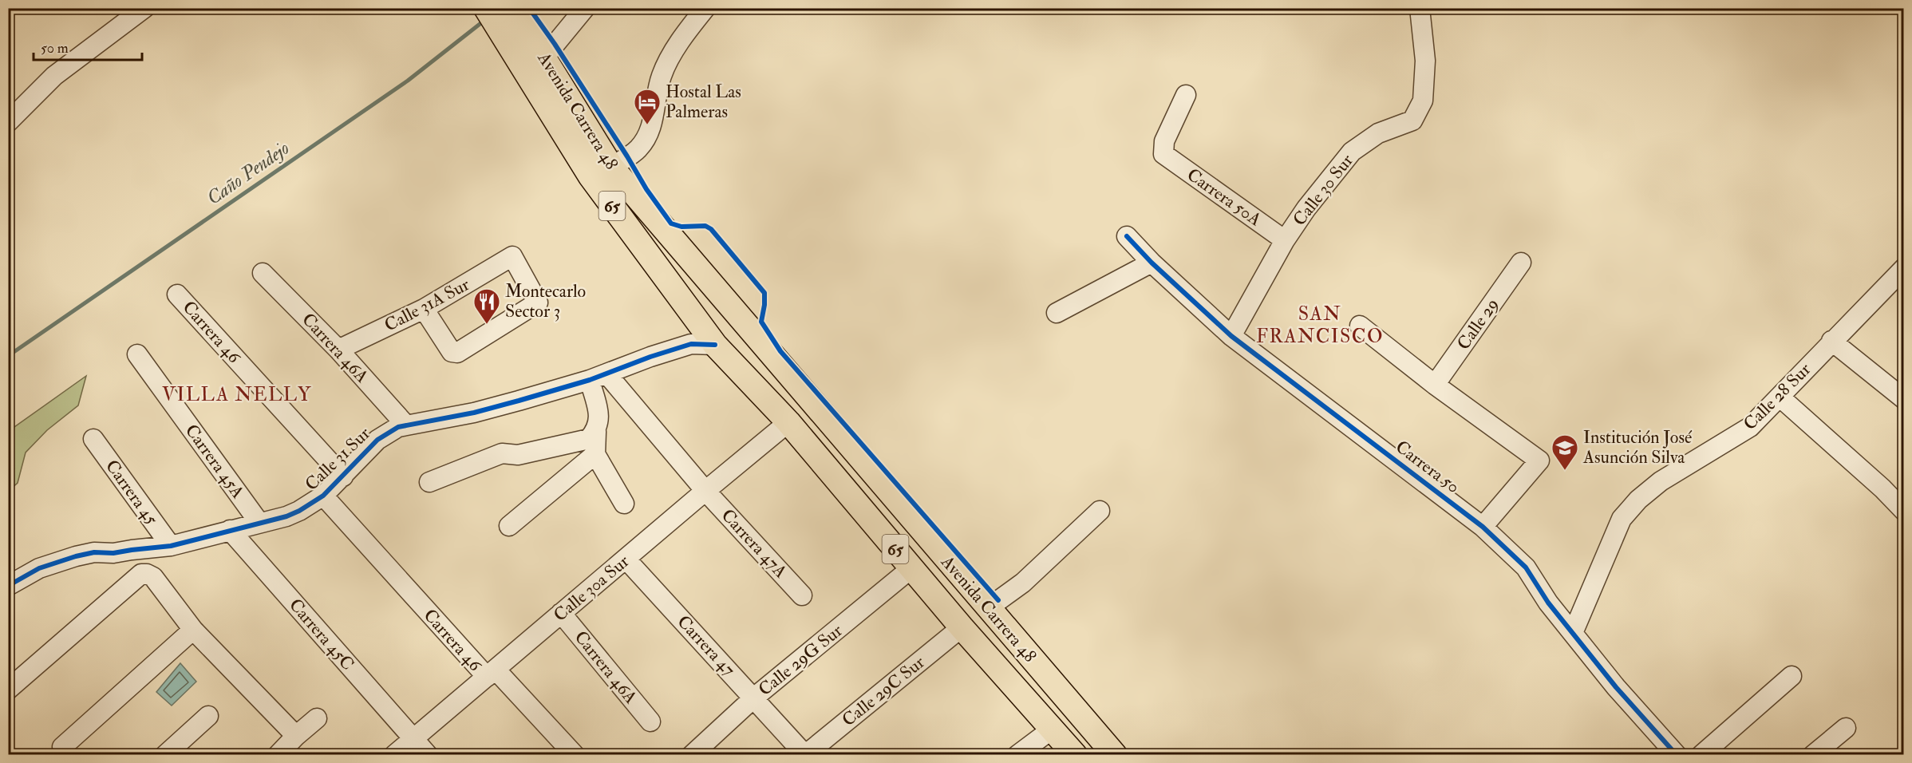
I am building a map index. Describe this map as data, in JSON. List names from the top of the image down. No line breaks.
{"streets":{"main road":["Avenida Carrera 48","65"],"street":["Calle 30 Sur","Carrera 50A","Calle 31A Sur","Calle 29","Carrera 46","Carrera 46A","Calle 28 Sur","Calle 31 Sur","Carrera 45A","Carrera 50","Carrera 45","Carrera 47A","Calle 30a Sur","Carrera 45C","Carrera 47","Calle 29G Sur","Calle 29C Sur"]},"crossings":[["Avenida Carrera 48","Calle 31 Sur"],["Avenida Carrera 48","Calle 30a Sur"],["Avenida Carrera 48","Calle 29G Sur"],["Avenida Carrera 48","Calle 29C Sur"],["Calle 30 Sur","Carrera 50A"],["Calle 30 Sur","Carrera 50"],["Calle 31A Sur","Carrera 46A"],["Carrera 46","Calle 31 Sur"],["Carrera 46","Calle 30a Sur"],["Carrera 46A","Calle 31 Sur"],["Carrera 46A","Calle 30a Sur"],["Calle 28 Sur","Carrera 50"],["Calle 31 Sur","Carrera 45A"],["Calle 31 Sur","Carrera 45"],["Calle 31 Sur","Carrera 47A"],["Calle 31 Sur","Carrera 45C"],["Carrera 47A","Calle 30a Sur"],["Calle 30a Sur","Carrera 45C"],["Calle 30a Sur","Carrera 47"],["Carrera 47","Calle 29G Sur"],["Carrera 47","Calle 29C Sur"]],"districts":["SAN FRANCISCO","VILLA NELLY"],"water":["Caño Pendejo"],"places":{"hotel":["Hostal Las Palmeras"],"restaurant":["Montecarlo Sector 3"],"school or university":["Institución José Asunción Silva"]},"scale_bar":"50 m"}
